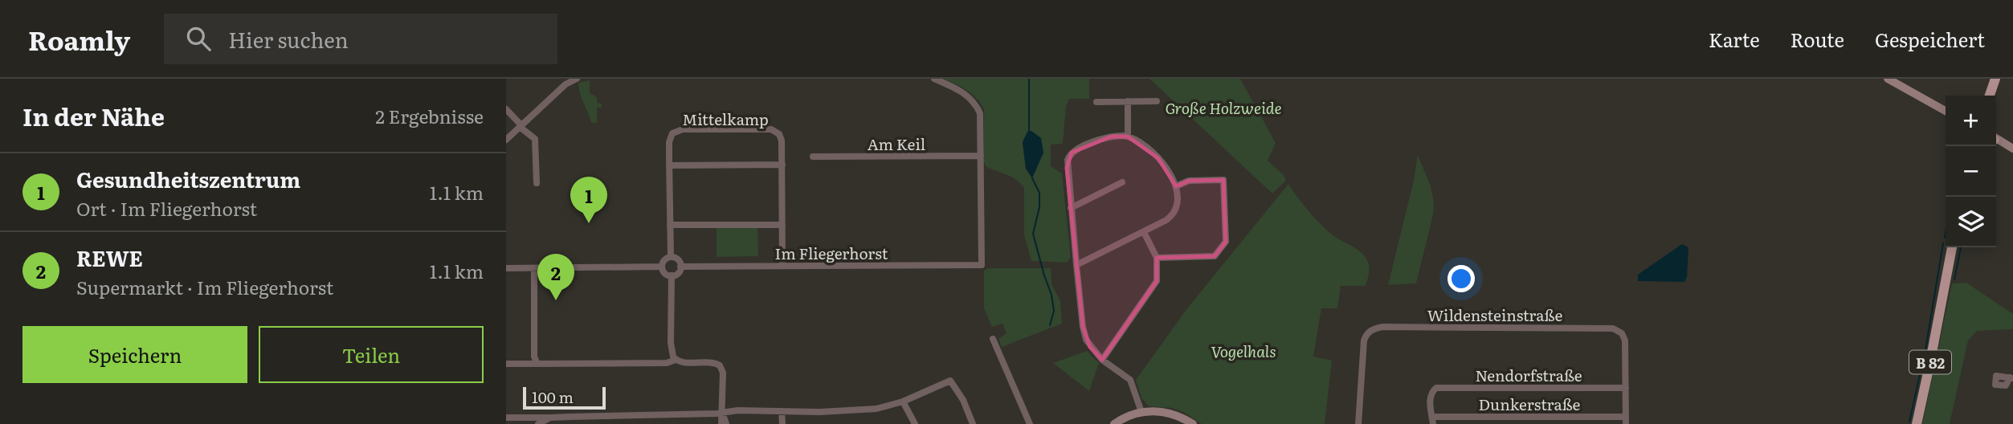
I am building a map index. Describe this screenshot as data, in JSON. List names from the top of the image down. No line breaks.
{"streets":{"main road":["B 82"],"street":["Mittelkamp","Am Keil","Im Fliegerhorst","Wildensteinstraße","Nendorfstraße","Dunkerstraße"]},"crossings":[["Mittelkamp","Im Fliegerhorst"],["Am Keil","Im Fliegerhorst"],["Wildensteinstraße","Nendorfstraße"],["Nendorfstraße","Dunkerstraße"]],"parks":["Große Holzweide","Vogelhals"],"scale_bar":"100 m","page":{"header":"Roamly","search":"Hier suchen","nav":["Karte","Route","Gespeichert"],"heading":["In der Nähe","2 Ergebnisse"],"map_buttons":["+","−"],"list":[{"mark":"1","name":"Gesundheitszentrum","note":"Ort · Im Fliegerhorst","value":"1.1 km"},{"mark":"2","name":"REWE","note":"Supermarkt · Im Fliegerhorst","value":"1.1 km"}],"pins":["1","2"],"buttons":["Speichern","Teilen"],"scale":"100 m"}}
